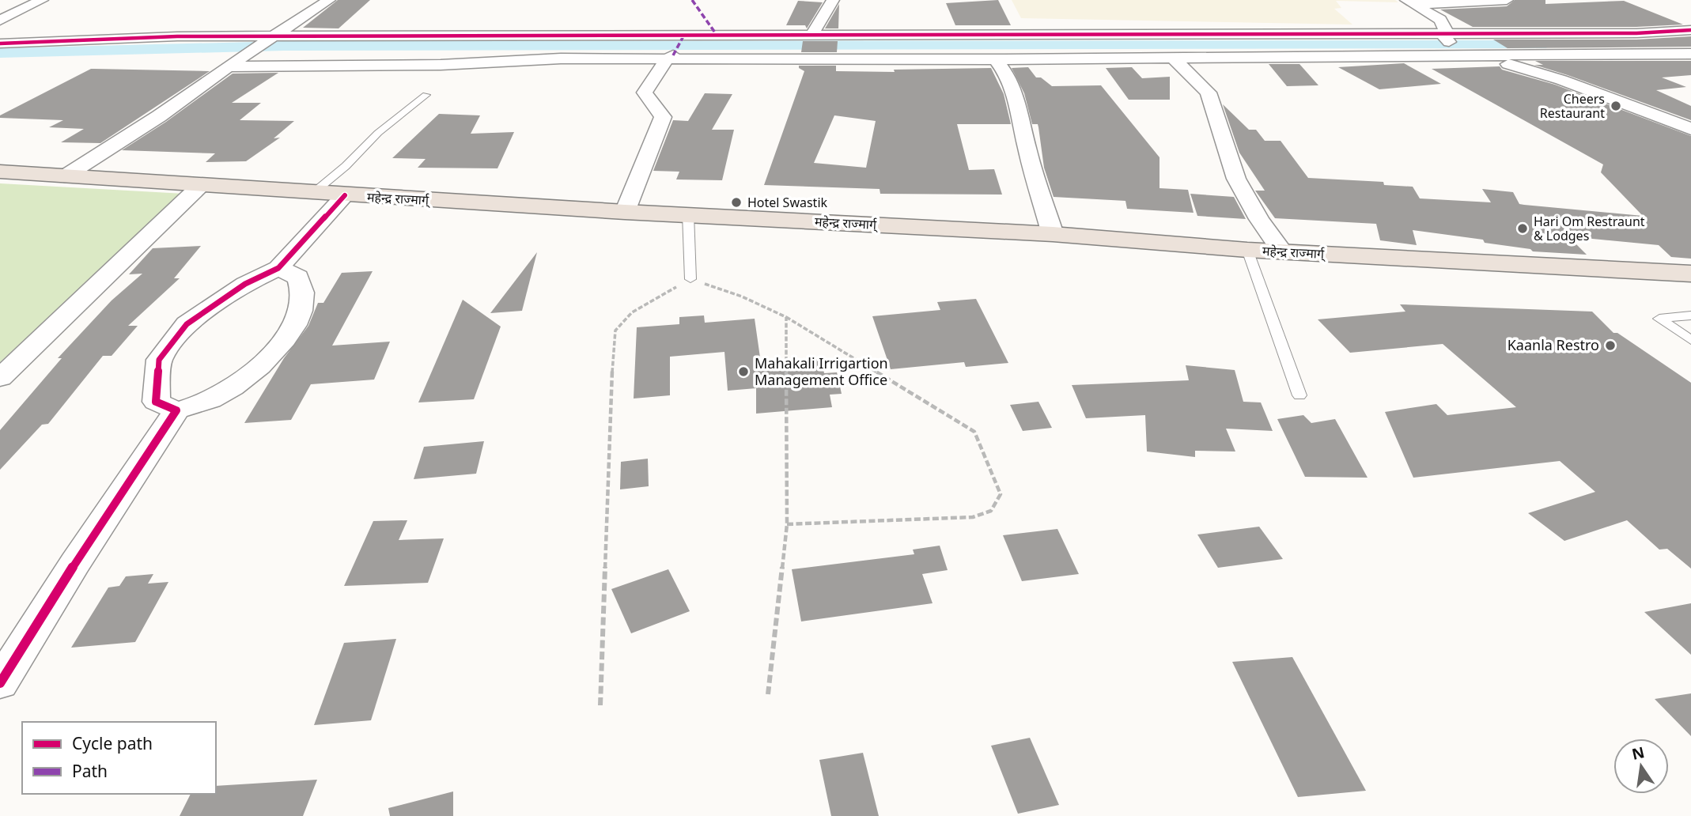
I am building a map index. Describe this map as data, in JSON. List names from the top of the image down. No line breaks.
{"streets":{"highway":["महेन्द्र राज्मार्ग्"]},"places":["Cheers Restaurant","Hotel Swastik","Hari Om Restraunt & Lodges","Kaanla Restro","Mahakali Irrigartion Management Office"],"legend":["Cycle path","Path"],"north":"top"}
